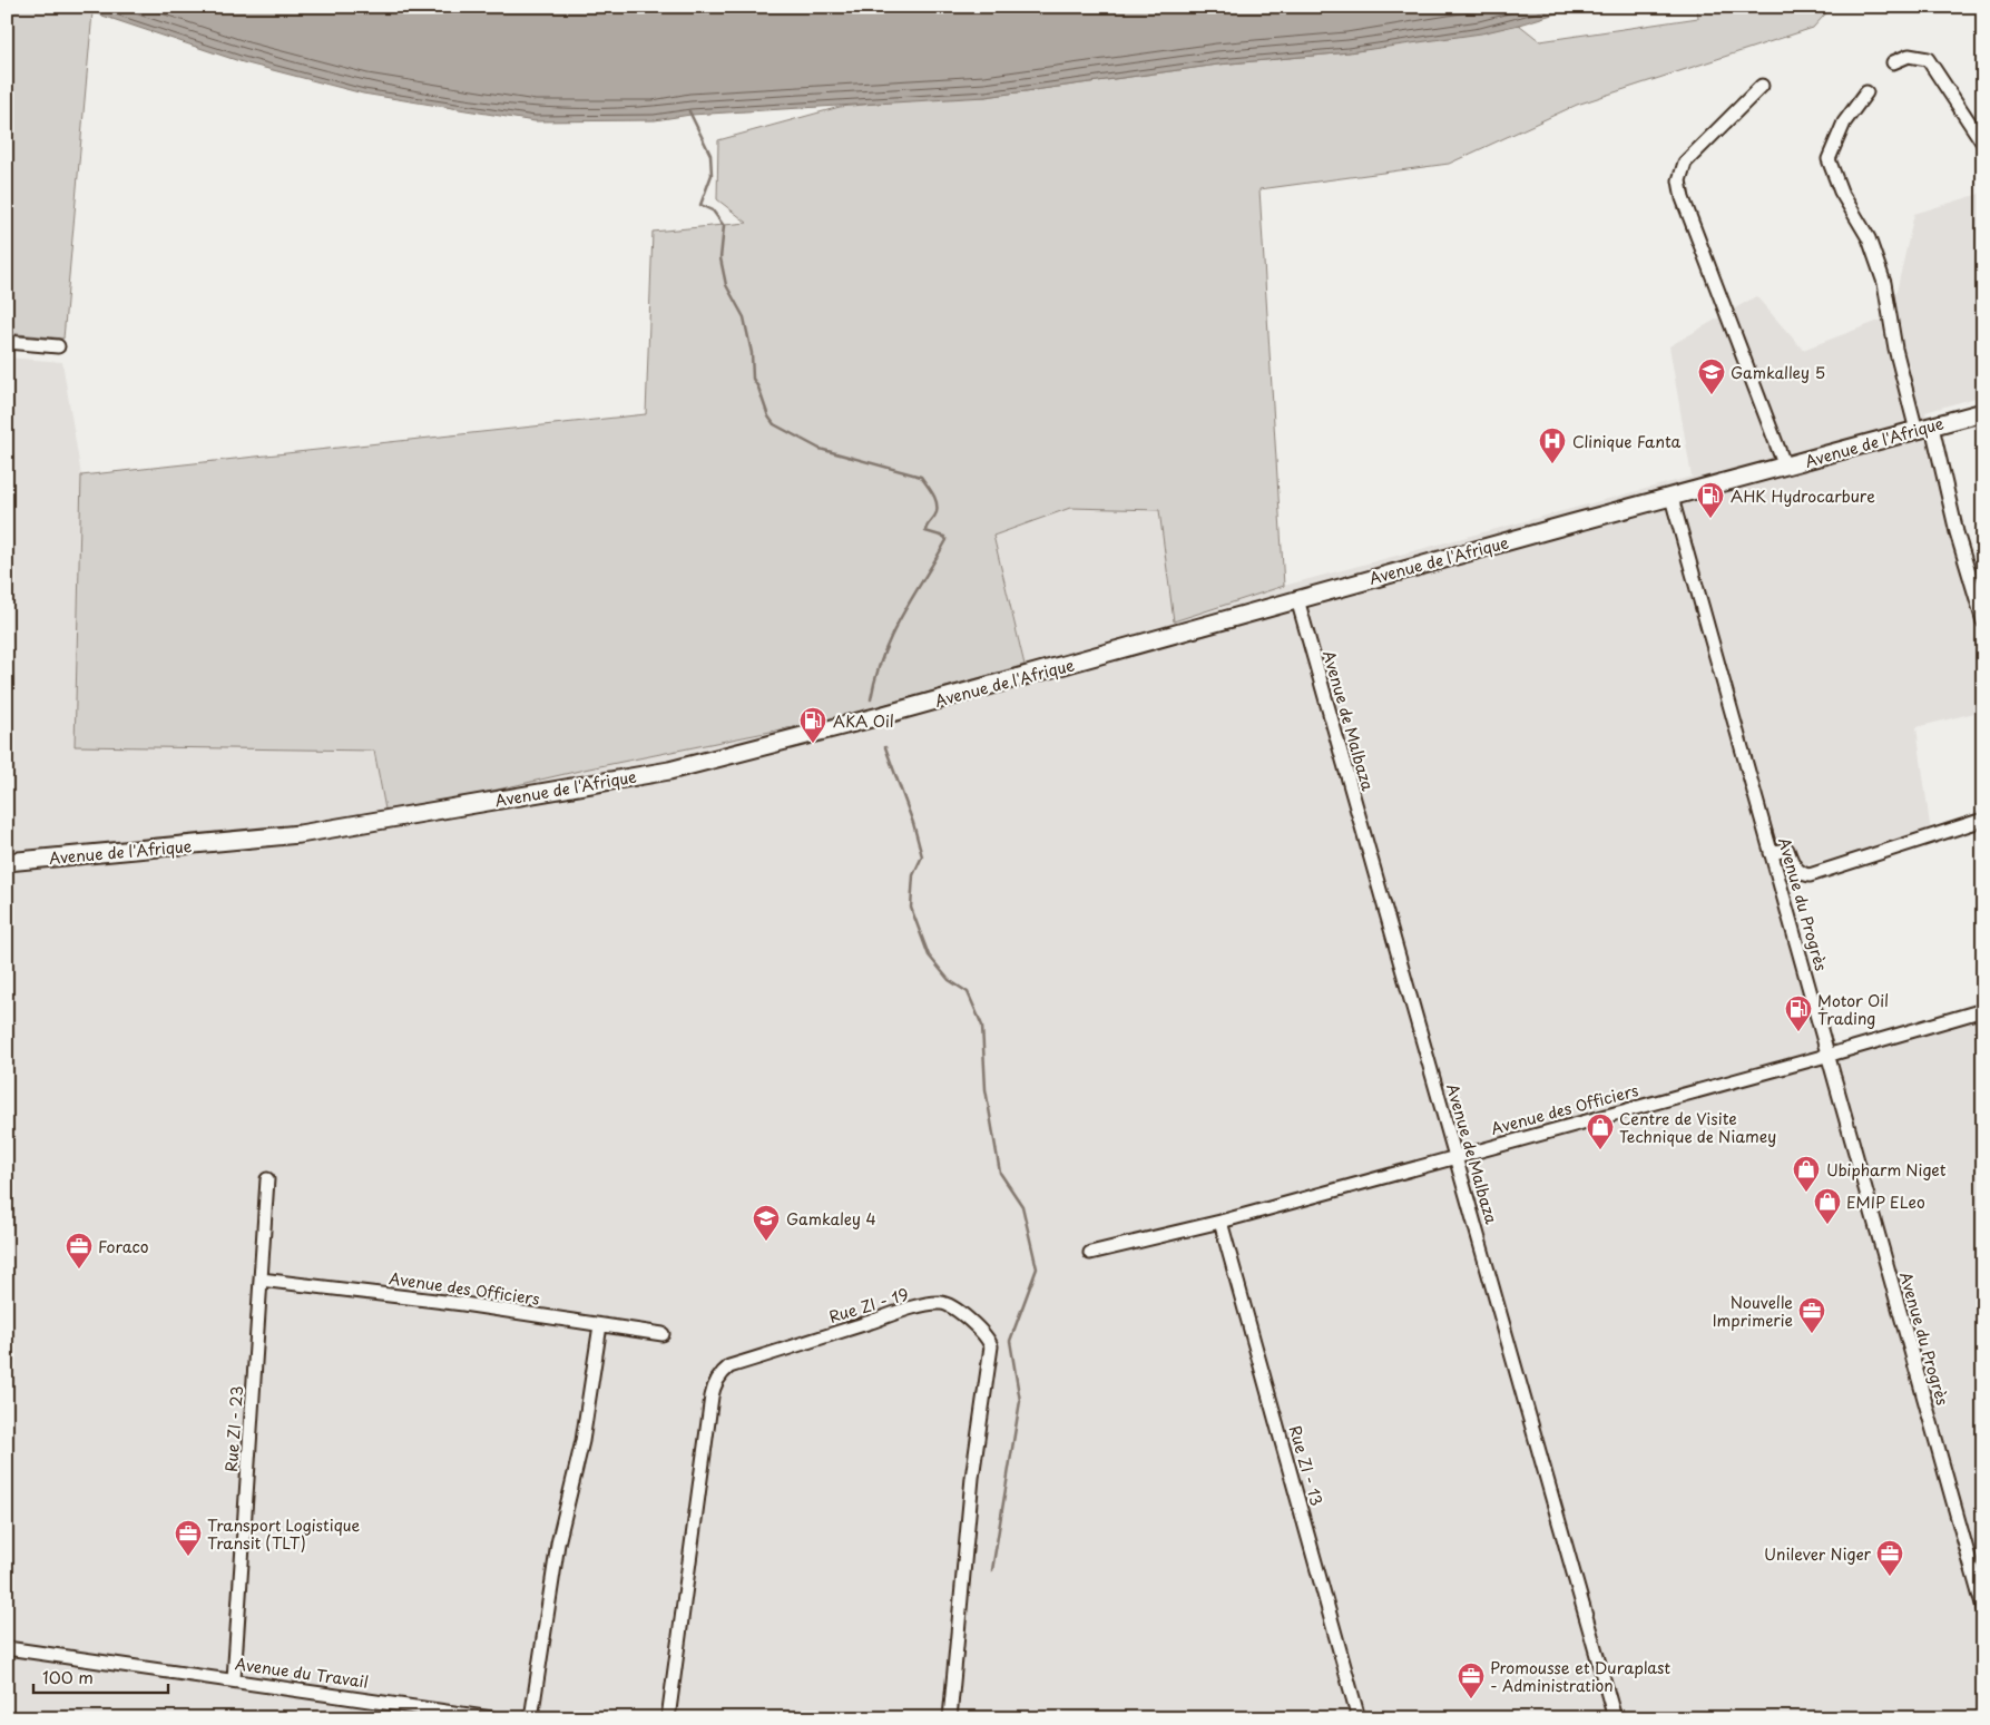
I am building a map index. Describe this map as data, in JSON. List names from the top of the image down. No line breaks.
{"streets":{"main road":["Avenue de l'Afrique"],"street":["Avenue de Malbaza","Avenue du Progrès","Avenue des Officiers","Rue ZI - 19","Rue ZI - 23","Rue ZI - 13","Avenue du Travail"]},"crossings":[["Avenue de l'Afrique","Avenue de Malbaza"],["Avenue de l'Afrique","Avenue du Progrès"],["Avenue de Malbaza","Avenue des Officiers"],["Avenue du Progrès","Avenue des Officiers"],["Avenue des Officiers","Rue ZI - 23"],["Avenue des Officiers","Rue ZI - 13"],["Rue ZI - 23","Avenue du Travail"]],"places":{"school or university":["Gamkalley 5","Gamkaley 4"],"hospital":["Clinique Fanta"],"fuel station":["AHK Hydrocarbure","AKA Oil","Motor Oil Trading"],"shop":["Centre de Visite Technique de Niamey","Ubipharm Niget","EMIP ELeo"],"office":["Foraco","Nouvelle Imprimerie","Transport Logistique Transit (TLT)","Unilever Niger","Promousse et Duraplast - Administration"]},"scale_bar":"100 m"}
